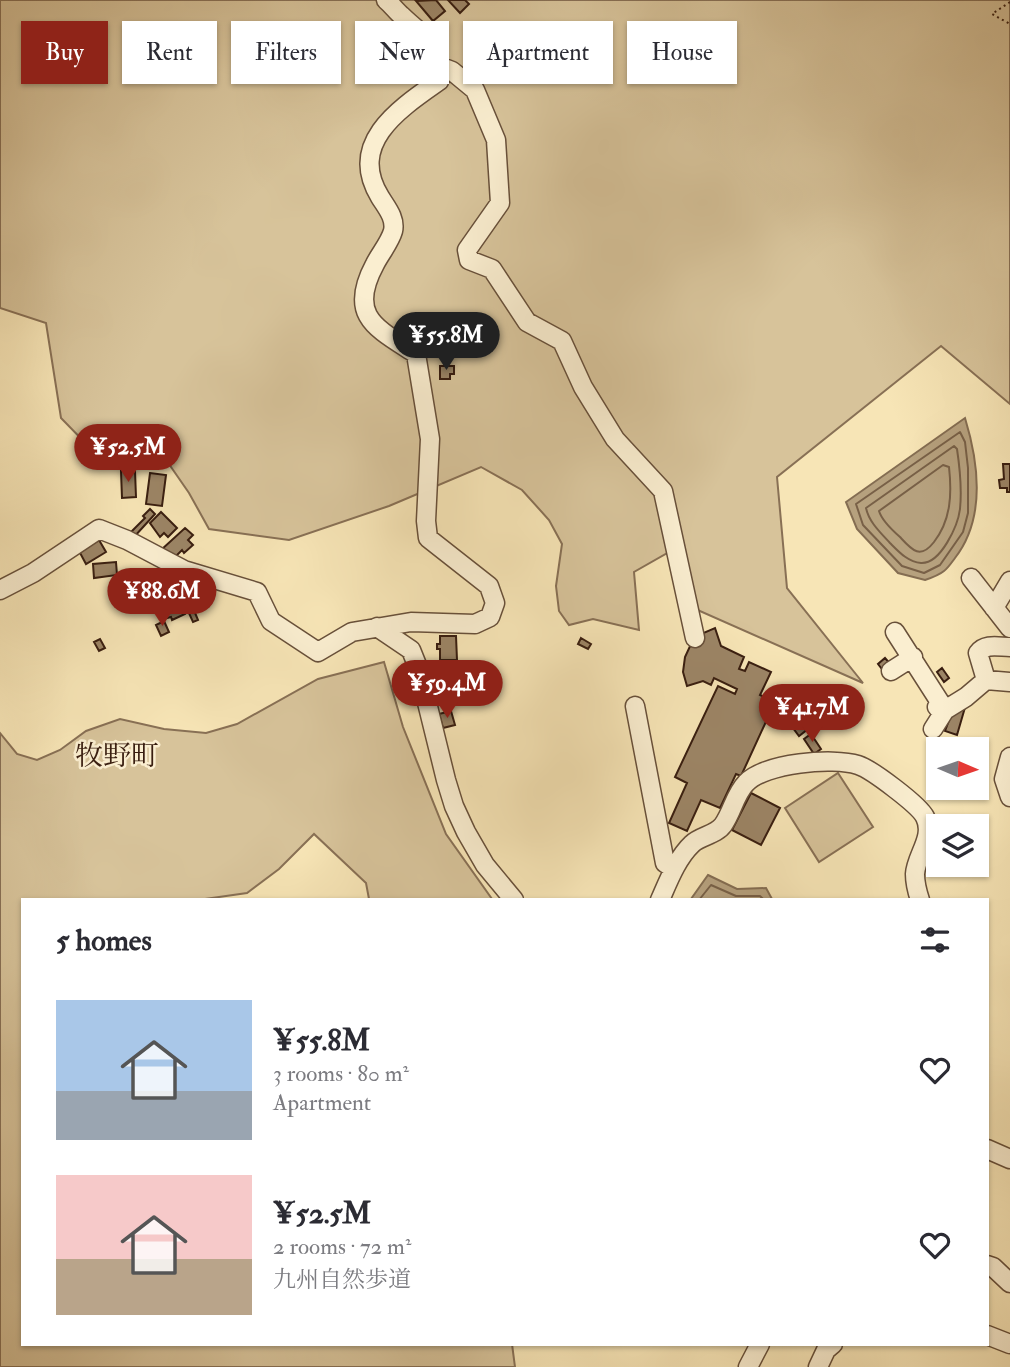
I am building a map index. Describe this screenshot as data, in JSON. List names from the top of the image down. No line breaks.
{"districts":["牧野町"],"north":"right","page":{"chip":["Buy","Rent","Filters","New","Apartment","House"],"price":["¥55.8M","¥52.5M","¥88.6M","¥59.4M","¥41.7M"],"heading":"5 homes","list":[{"name":"¥55.8M","note":"3 rooms · 80 m² · Apartment"},{"name":"¥52.5M","note":"2 rooms · 72 m² · 九州自然歩道"}]}}
